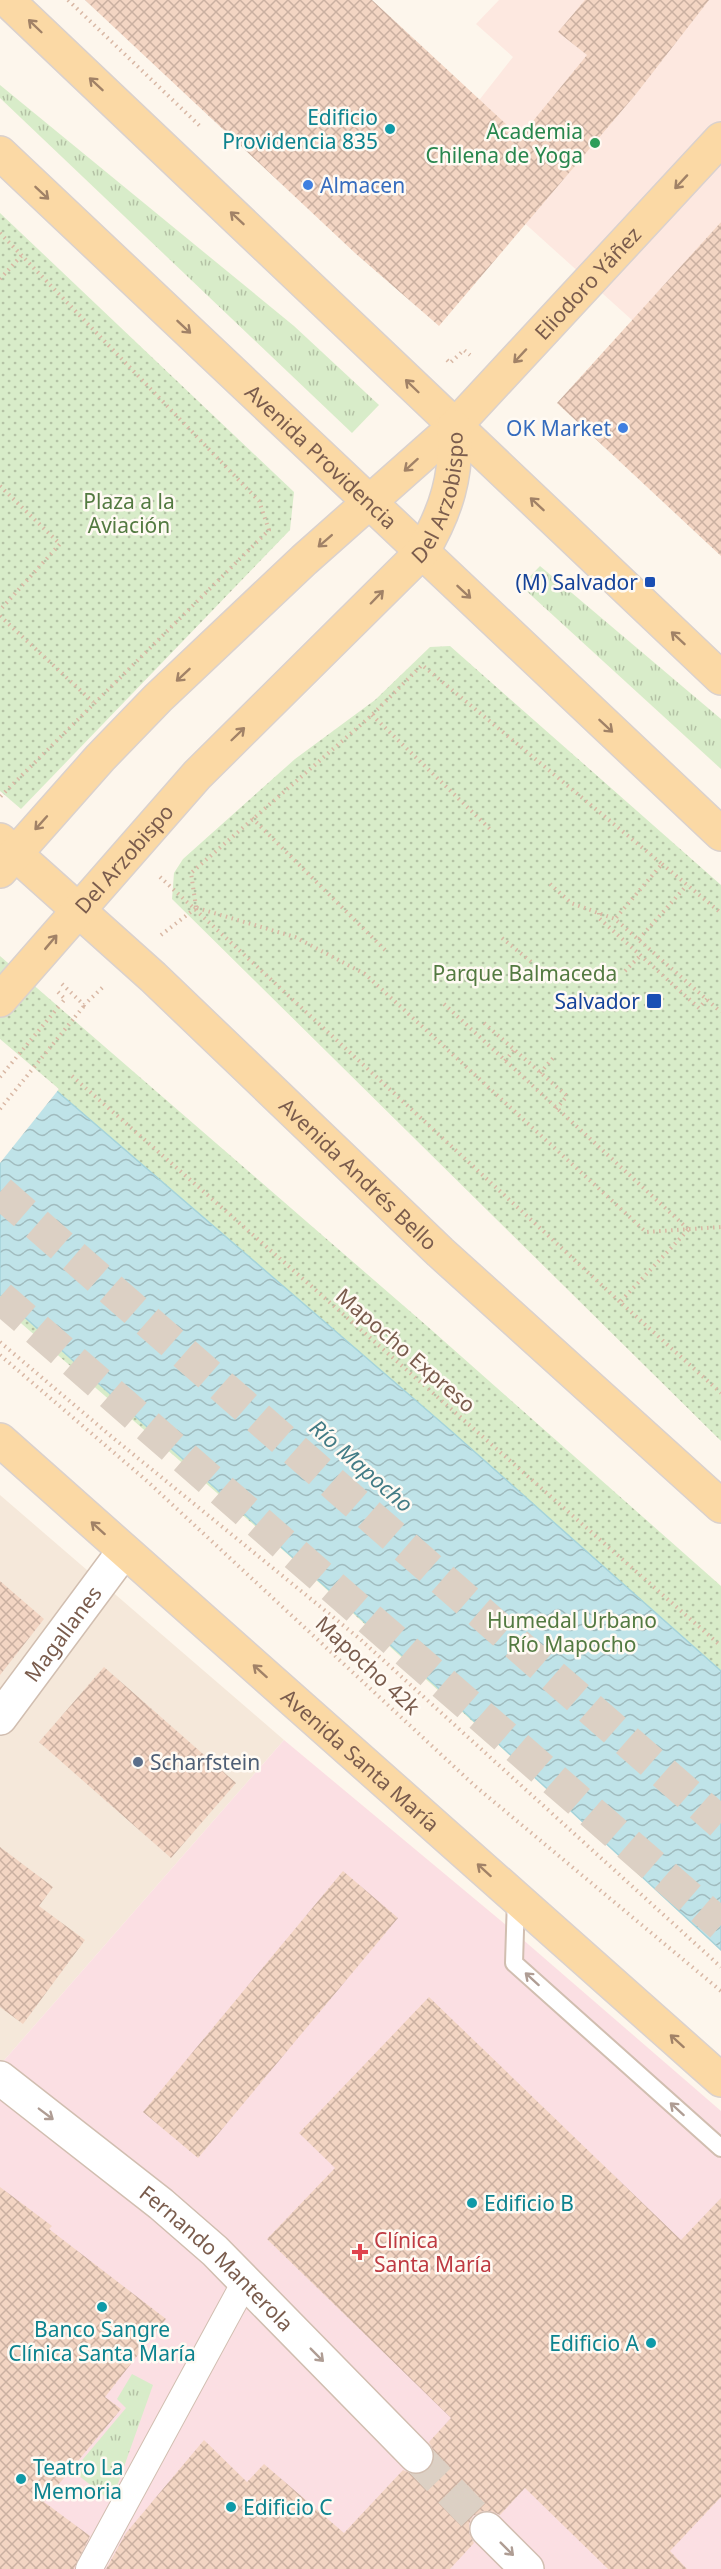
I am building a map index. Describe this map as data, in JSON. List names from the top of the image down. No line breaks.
{"streets":{"main road":["Eliodoro Yáñez","Avenida Providencia","Del Arzobispo","Avenida Andrés Bello","Avenida Santa María"],"street":["Magallanes","Fernando Manterola"],"path":["Mapocho Expreso","Mapocho 42k"]},"crossings":[["Eliodoro Yáñez","Del Arzobispo"],["Avenida Providencia","Del Arzobispo"],["Del Arzobispo","Avenida Andrés Bello"],["Magallanes","Avenida Santa María"]],"one_way":["Eliodoro Yáñez","Avenida Santa María","Fernando Manterola"],"water":["Río Mapocho"],"parks":["Plaza a la Aviación","Parque Balmaceda","Humedal Urbano Río Mapocho"],"places":{"other":["Edificio Providencia 835","Academia Chilena de Yoga","Almacen","OK Market","Scharfstein","Edificio B","Banco Sangre Clínica Santa María","Edificio A","Teatro La Memoria","Edificio C"],"transit":["(M) Salvador","Salvador"],"health":["Clínica Santa María"]}}
